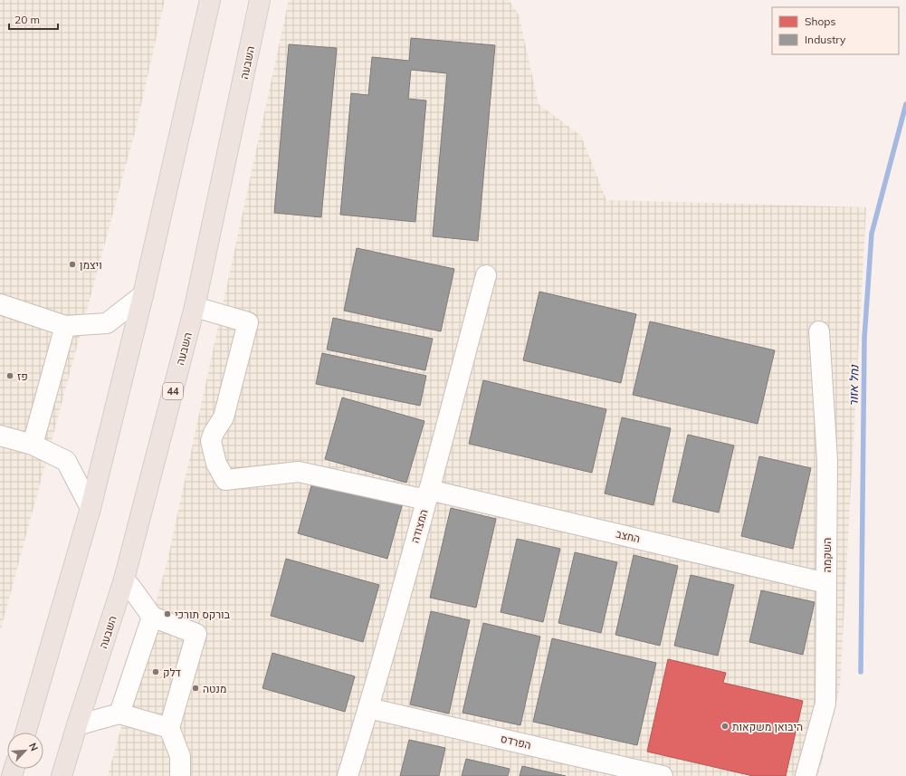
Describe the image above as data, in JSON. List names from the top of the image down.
{
  "streets": {
    "highway": ["השבעה", "44"],
    "street": [
      "המצודה",
      "החצב",
      "השקמה",
      "הפרדס"
    ]
  },
  "crossings": [
    ["השבעה", "החצב"],
    ["המצודה", "החצב"],
    ["המצודה", "הפרדס"],
    ["החצב", "השקמה"]
  ],
  "water": ["נחל אזור"],
  "places": [
    "ויצמן",
    "פז",
    "בורקס תורכי",
    "דלק",
    "מנטה",
    "היבואן משקאות"
  ],
  "legend": ["Shops", "Industry"],
  "scale_bar": "20 m",
  "north": "top right"
}
